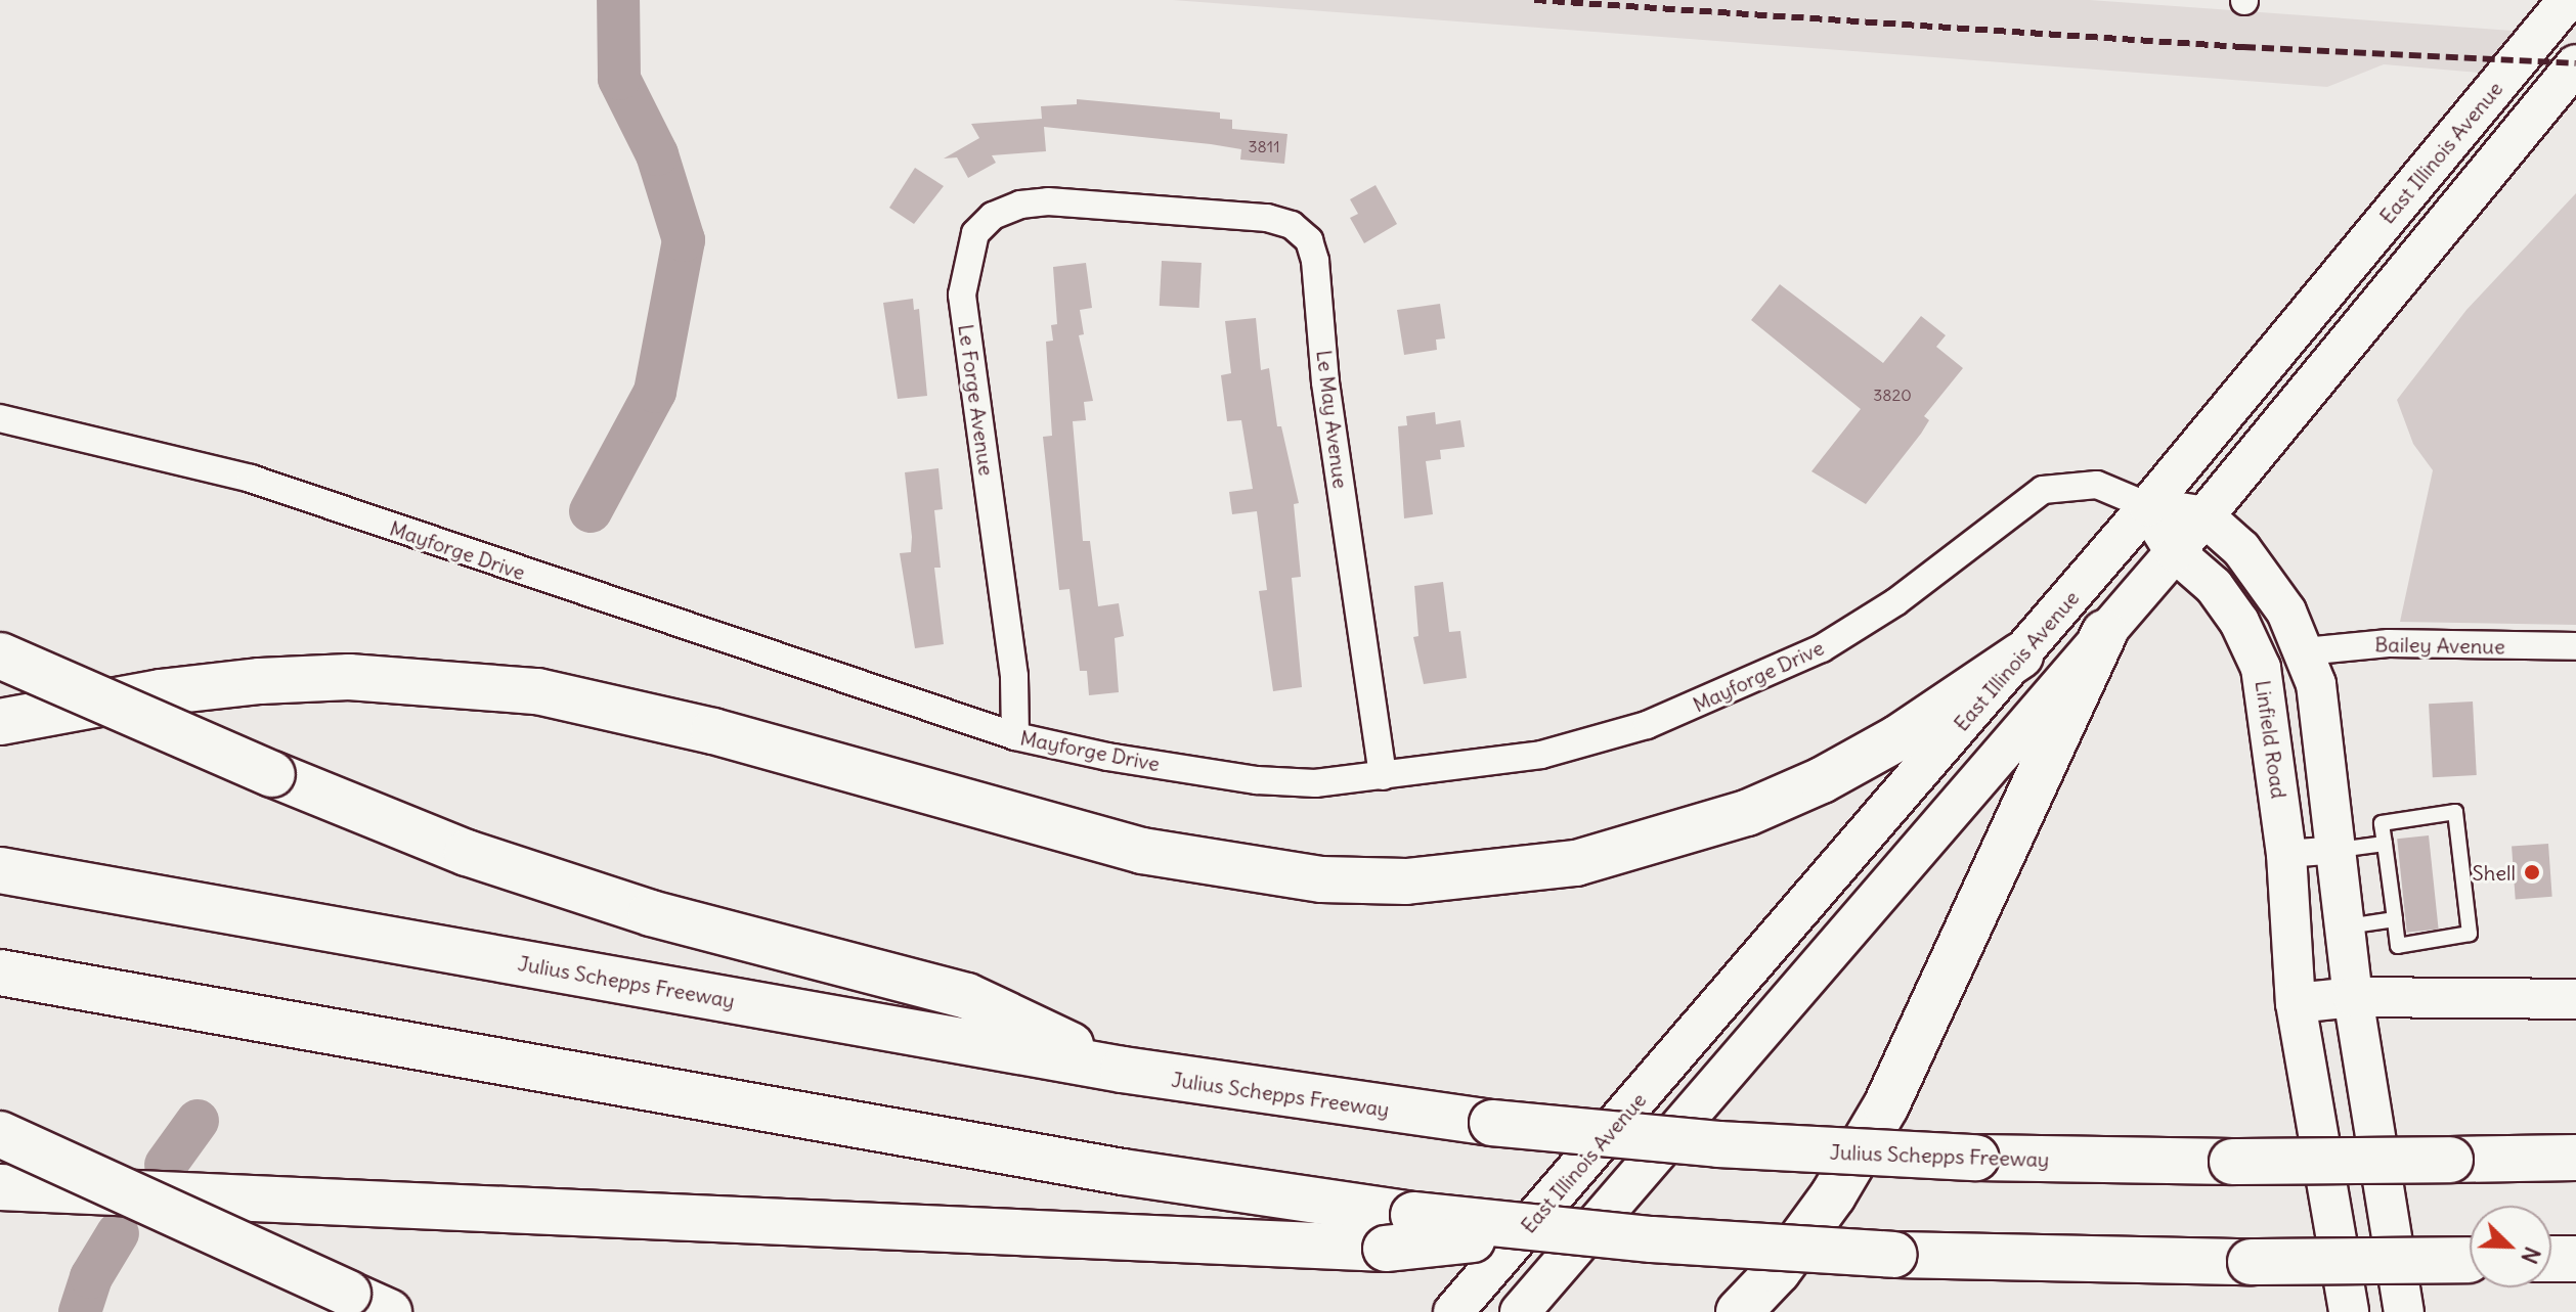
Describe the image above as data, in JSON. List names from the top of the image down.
{
  "streets": {
    "highway": ["Julius Schepps Freeway"],
    "main road": ["East Illinois Avenue", "Linfield Road"],
    "street": [
      "Le Forge Avenue",
      "Le May Avenue",
      "Mayforge Drive",
      "Bailey Avenue"
    ]
  },
  "crossings": [
    ["East Illinois Avenue", "Mayforge Drive"],
    ["East Illinois Avenue", "Linfield Road"],
    ["Le Forge Avenue", "Le May Avenue"],
    ["Le Forge Avenue", "Mayforge Drive"],
    ["Le May Avenue", "Mayforge Drive"],
    ["Mayforge Drive", "Linfield Road"]
  ],
  "places": ["Shell"],
  "house_numbers": ["3811", "3820"],
  "north": "bottom right"
}
